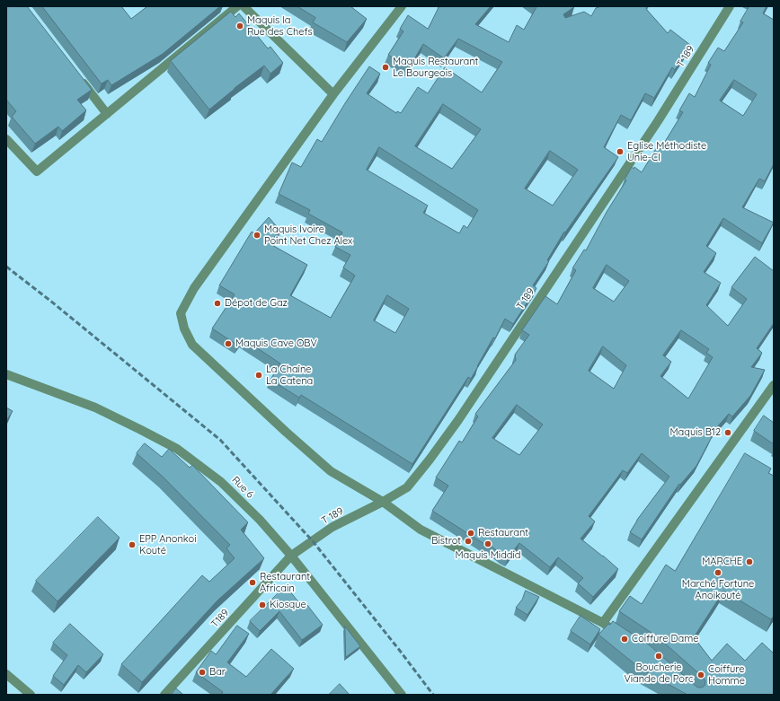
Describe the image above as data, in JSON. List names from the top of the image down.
{
  "streets": {
    "street": ["T 189", "Rue 6", "T189"]
  },
  "crossings": [
    ["T 189", "Rue 6"],
    ["T 189", "T189"],
    ["Rue 6", "T189"]
  ],
  "places": [
    "Maquis la Rue des Chefs",
    "Maquis Restaurant Le Bourgeois",
    "Eglise Méthodiste Unie-CI",
    "Maquis Ivoire Point Net Chez Alex",
    "Dépot de Gaz",
    "Maquis Cave OBV",
    "La Chaîne La Catena",
    "Maquis B12",
    "Restaurant",
    "Bistrot",
    "Maquis Middid",
    "EPP Anonkoi Kouté",
    "MARCHE",
    "Marché Fortune Anoikouté",
    "Restaurant Africain",
    "Kiosque",
    "Coiffure Dame",
    "Boucherie Viande de Porc",
    "Bar",
    "Coiffure Homme"
  ]
}
